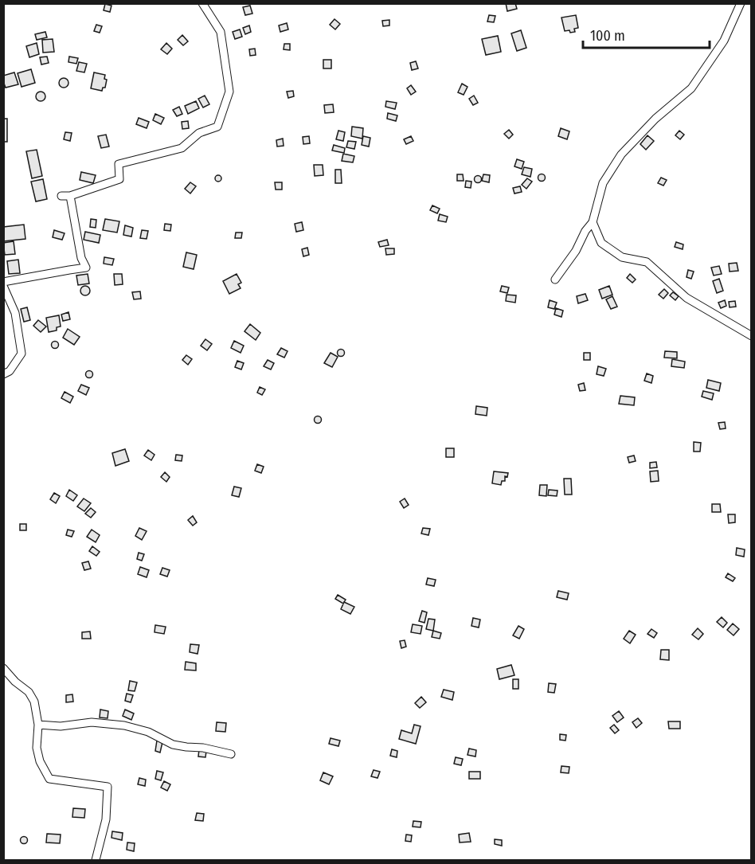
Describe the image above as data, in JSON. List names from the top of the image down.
{
  "scale_bar": "100 m"
}
